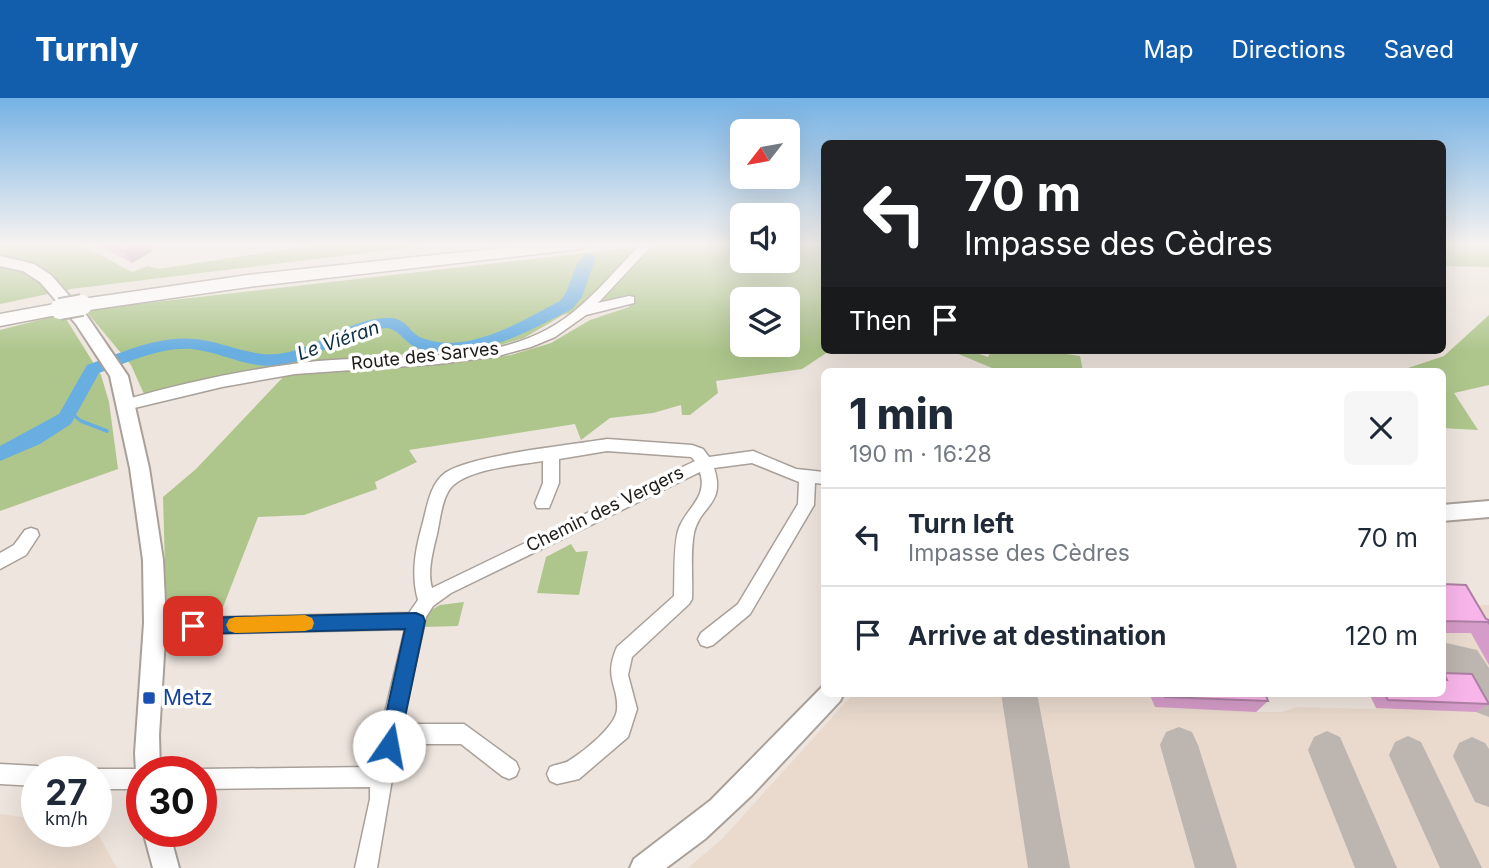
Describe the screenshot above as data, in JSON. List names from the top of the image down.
{
  "streets": {
    "street": ["Route des Sarves", "Chemin des Vergers"]
  },
  "water": ["Le Viéran"],
  "places": {
    "transit": ["Metz"]
  },
  "north": "bottom left",
  "page": {
    "header": "Turnly",
    "nav": ["Map", "Directions", "Saved"],
    "turn": ["70 m", "Impasse des Cèdres"],
    "then": "Then",
    "heading": ["1 min", "190 m · 16:28"],
    "list": [
      {
        "name": "Turn left",
        "note": "Impasse des Cèdres",
        "value": "70 m"
      },
      {
        "name": "Arrive at destination",
        "value": "120 m"
      }
    ],
    "speed": "27 km/h",
    "limit": "30"
  }
}
